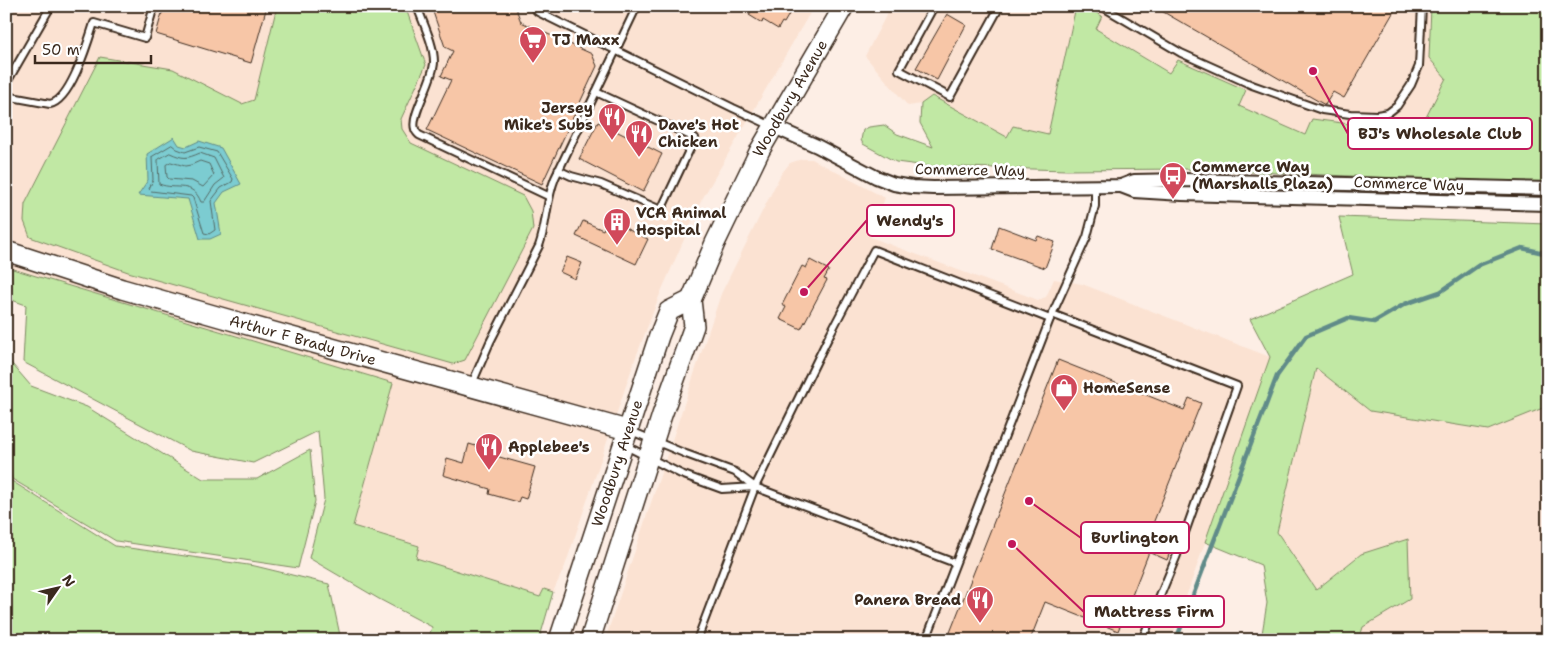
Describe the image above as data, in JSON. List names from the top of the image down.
{
  "streets": {
    "main road": ["Woodbury Avenue", "Arthur F Brady Drive"],
    "street": ["Commerce Way"]
  },
  "crossings": [
    ["Woodbury Avenue", "Commerce Way"],
    ["Woodbury Avenue", "Arthur F Brady Drive"]
  ],
  "places": {
    "supermarket": ["TJ Maxx"],
    "other": [
      "BJ's Wholesale Club",
      "Wendy's",
      "Burlington",
      "Mattress Firm"
    ],
    "restaurant": [
      "Jersey Mike's Subs",
      "Dave's Hot Chicken",
      "Applebee's",
      "Panera Bread"
    ],
    "bus stop": ["Commerce Way (Marshalls Plaza)"],
    "building": ["VCA Animal Hospital"],
    "shop": ["HomeSense"]
  },
  "scale_bar": "50 m",
  "north": "top right"
}
